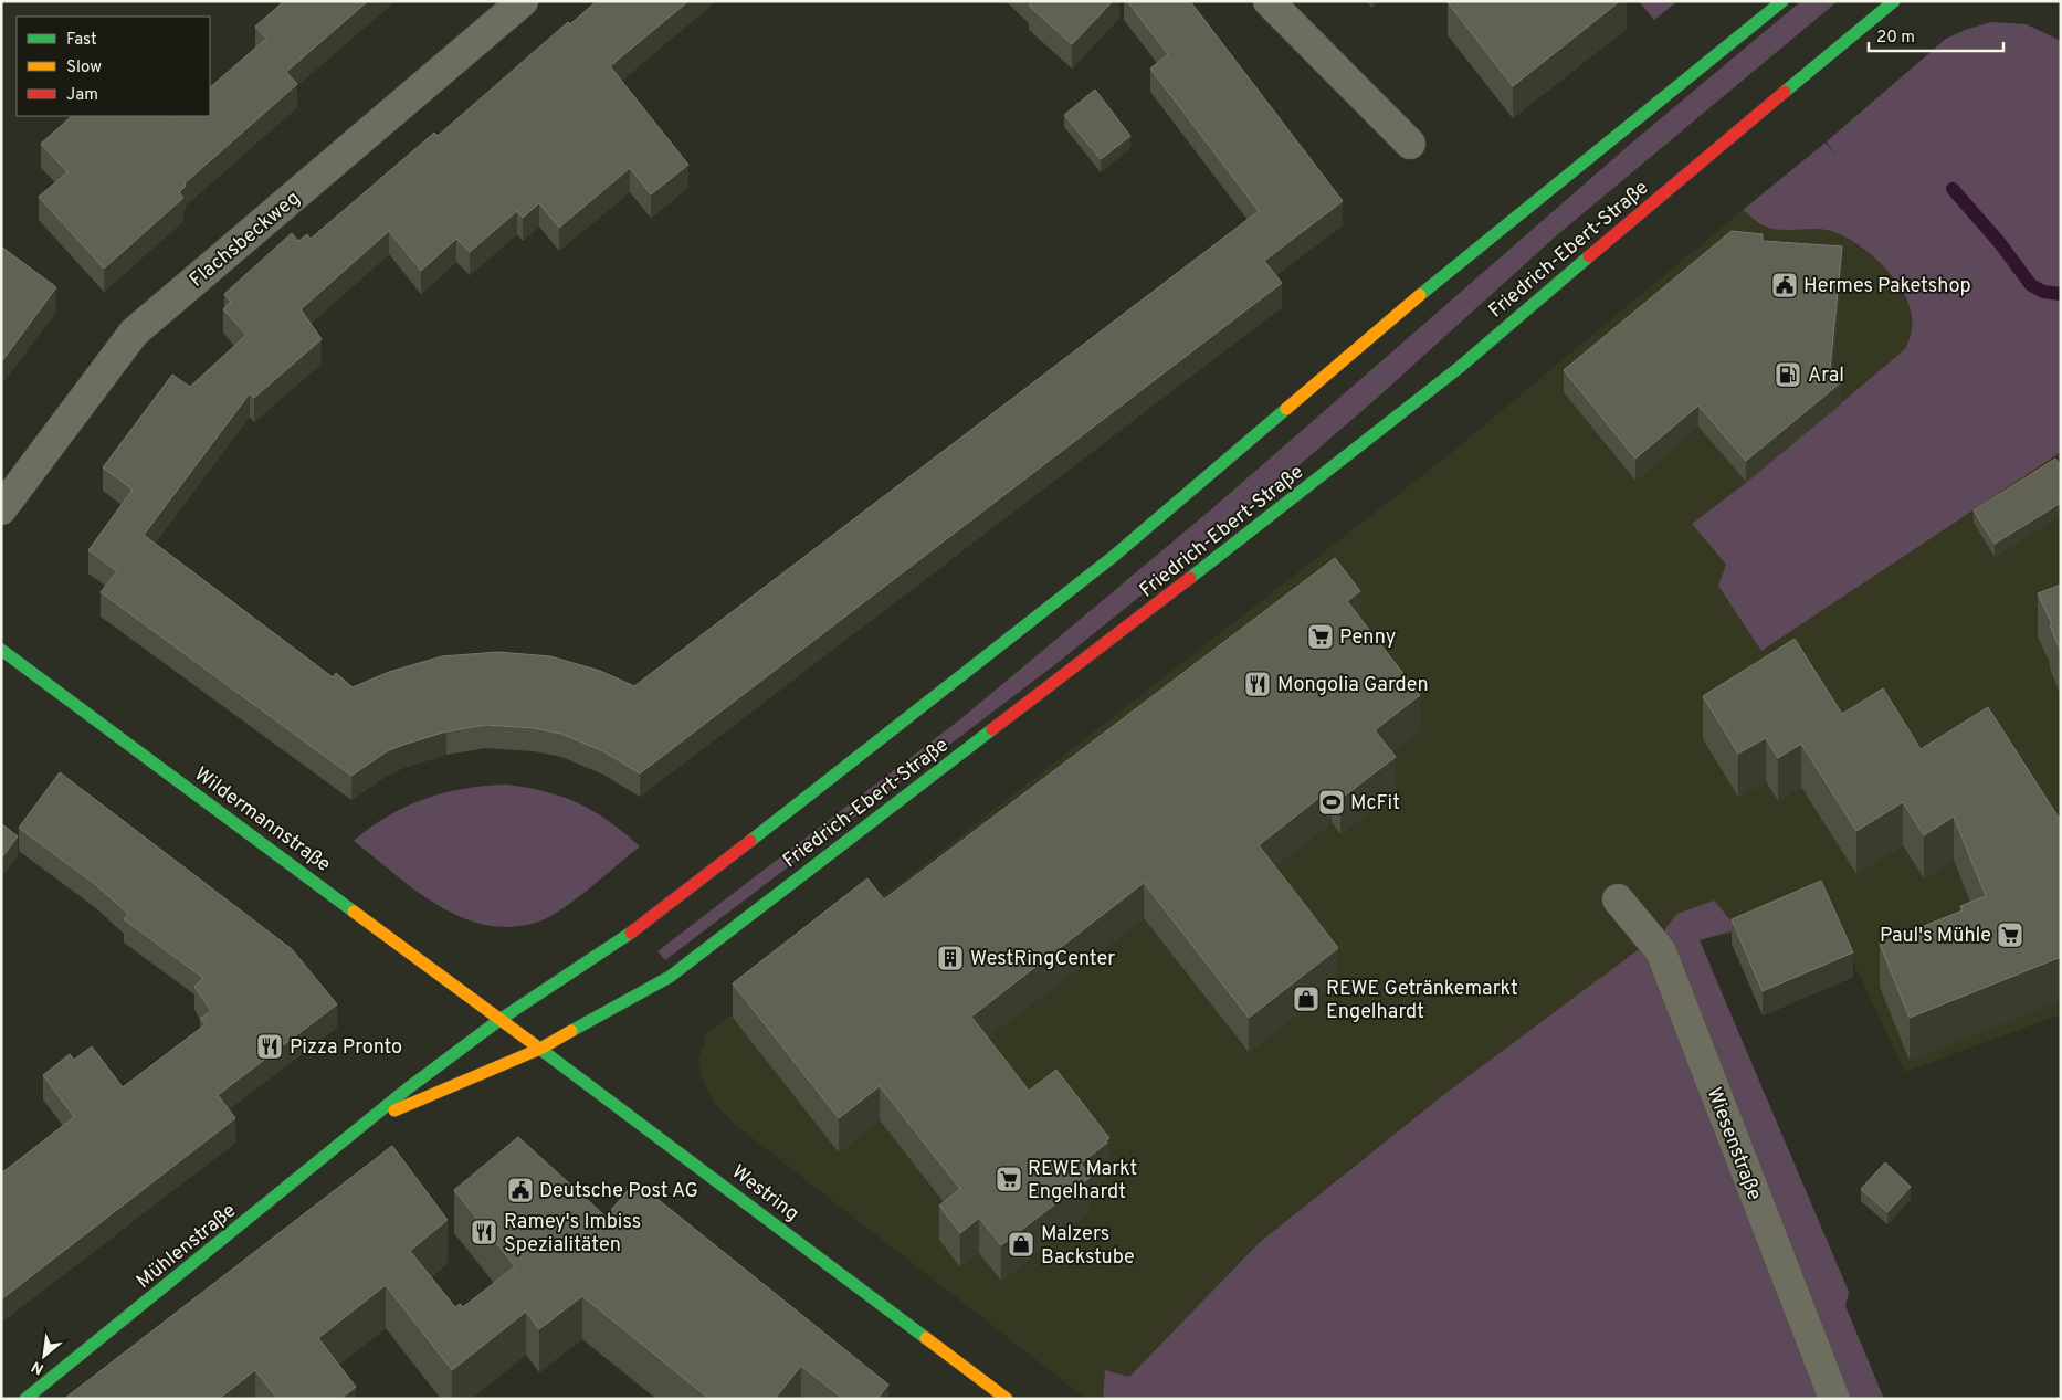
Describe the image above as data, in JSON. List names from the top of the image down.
{
  "streets": {
    "main road": [
      "Friedrich-Ebert-Straße",
      "Wildermannstraße",
      "Westring",
      "Mühlenstraße"
    ],
    "street": ["Flachsbeckweg", "Wiesenstraße"]
  },
  "crossings": [
    ["Friedrich-Ebert-Straße", "Wildermannstraße"],
    ["Friedrich-Ebert-Straße", "Westring"],
    ["Friedrich-Ebert-Straße", "Mühlenstraße"],
    ["Wildermannstraße", "Westring"],
    ["Wildermannstraße", "Mühlenstraße"],
    ["Westring", "Mühlenstraße"]
  ],
  "places": {
    "public building": ["Hermes Paketshop", "Deutsche Post AG"],
    "fuel station": ["Aral"],
    "supermarket": ["Penny", "Paul's Mühle", "REWE Markt Engelhardt"],
    "restaurant": ["Mongolia Garden", "Pizza Pronto", "Ramey's Imbiss Spezialitäten"],
    "sports": ["McFit"],
    "building": ["WestRingCenter"],
    "shop": ["REWE Getränkemarkt Engelhardt", "Malzers Backstube"]
  },
  "legend": ["Fast", "Slow", "Jam"],
  "scale_bar": "20 m",
  "north": "bottom left"
}
